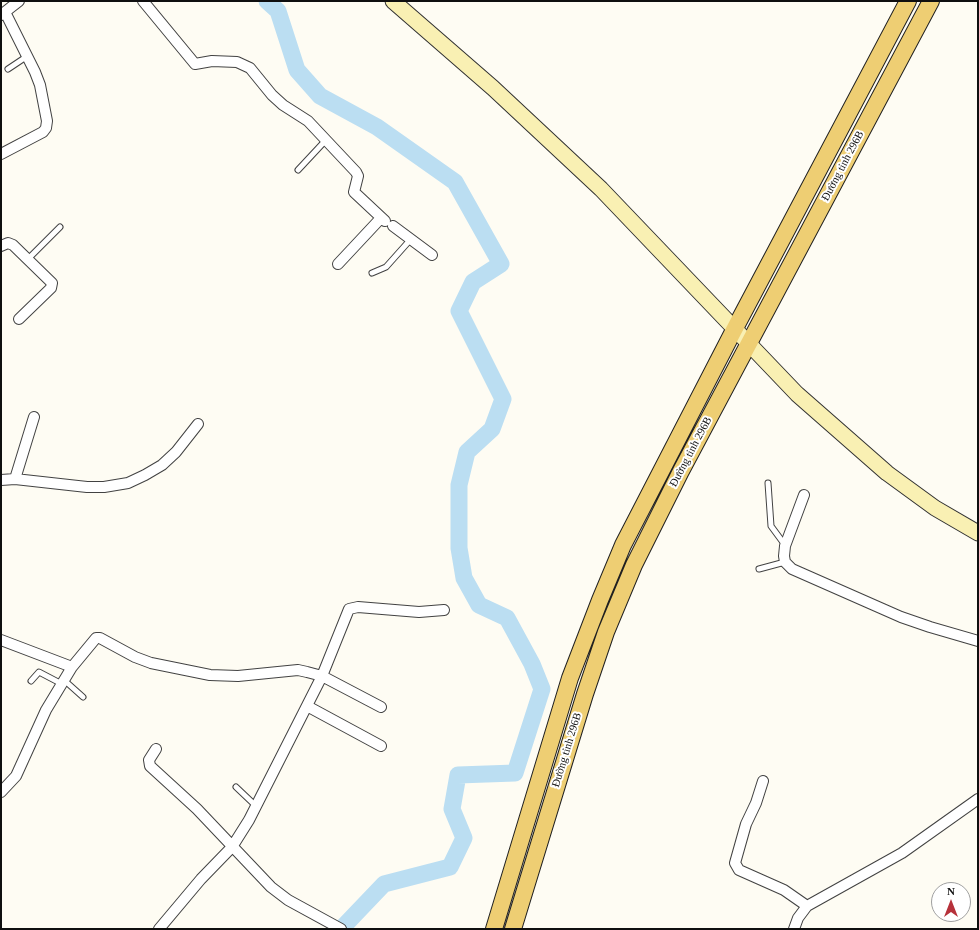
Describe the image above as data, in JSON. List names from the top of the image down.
{
  "streets": {
    "main road": ["Đường tỉnh 296B"]
  },
  "north": "top"
}
